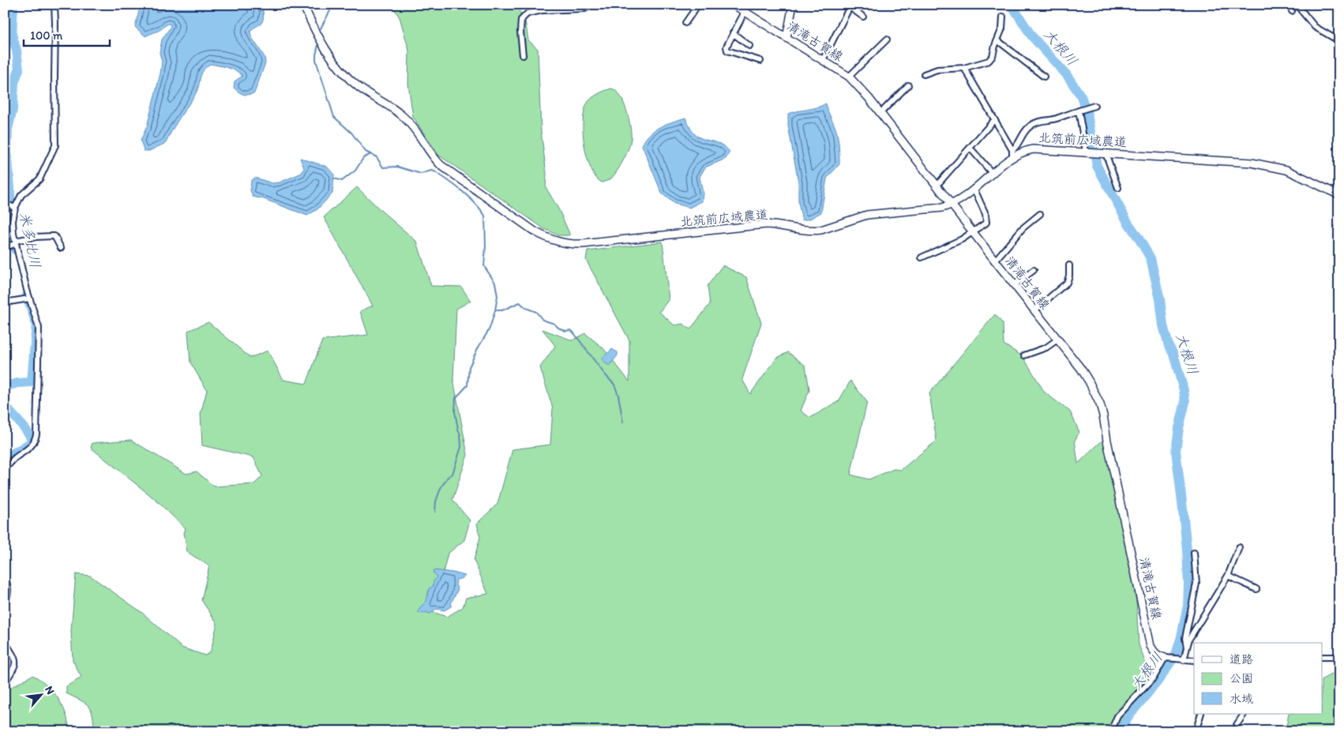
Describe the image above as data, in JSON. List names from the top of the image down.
{
  "streets": {
    "street": ["清滝古賀線", "北筑前広域農道"]
  },
  "crossings": [
    ["清滝古賀線", "北筑前広域農道"]
  ],
  "water": ["大根川", "米多比川"],
  "legend": ["道路", "公園", "水域"],
  "scale_bar": "100 m",
  "north": "top right"
}
